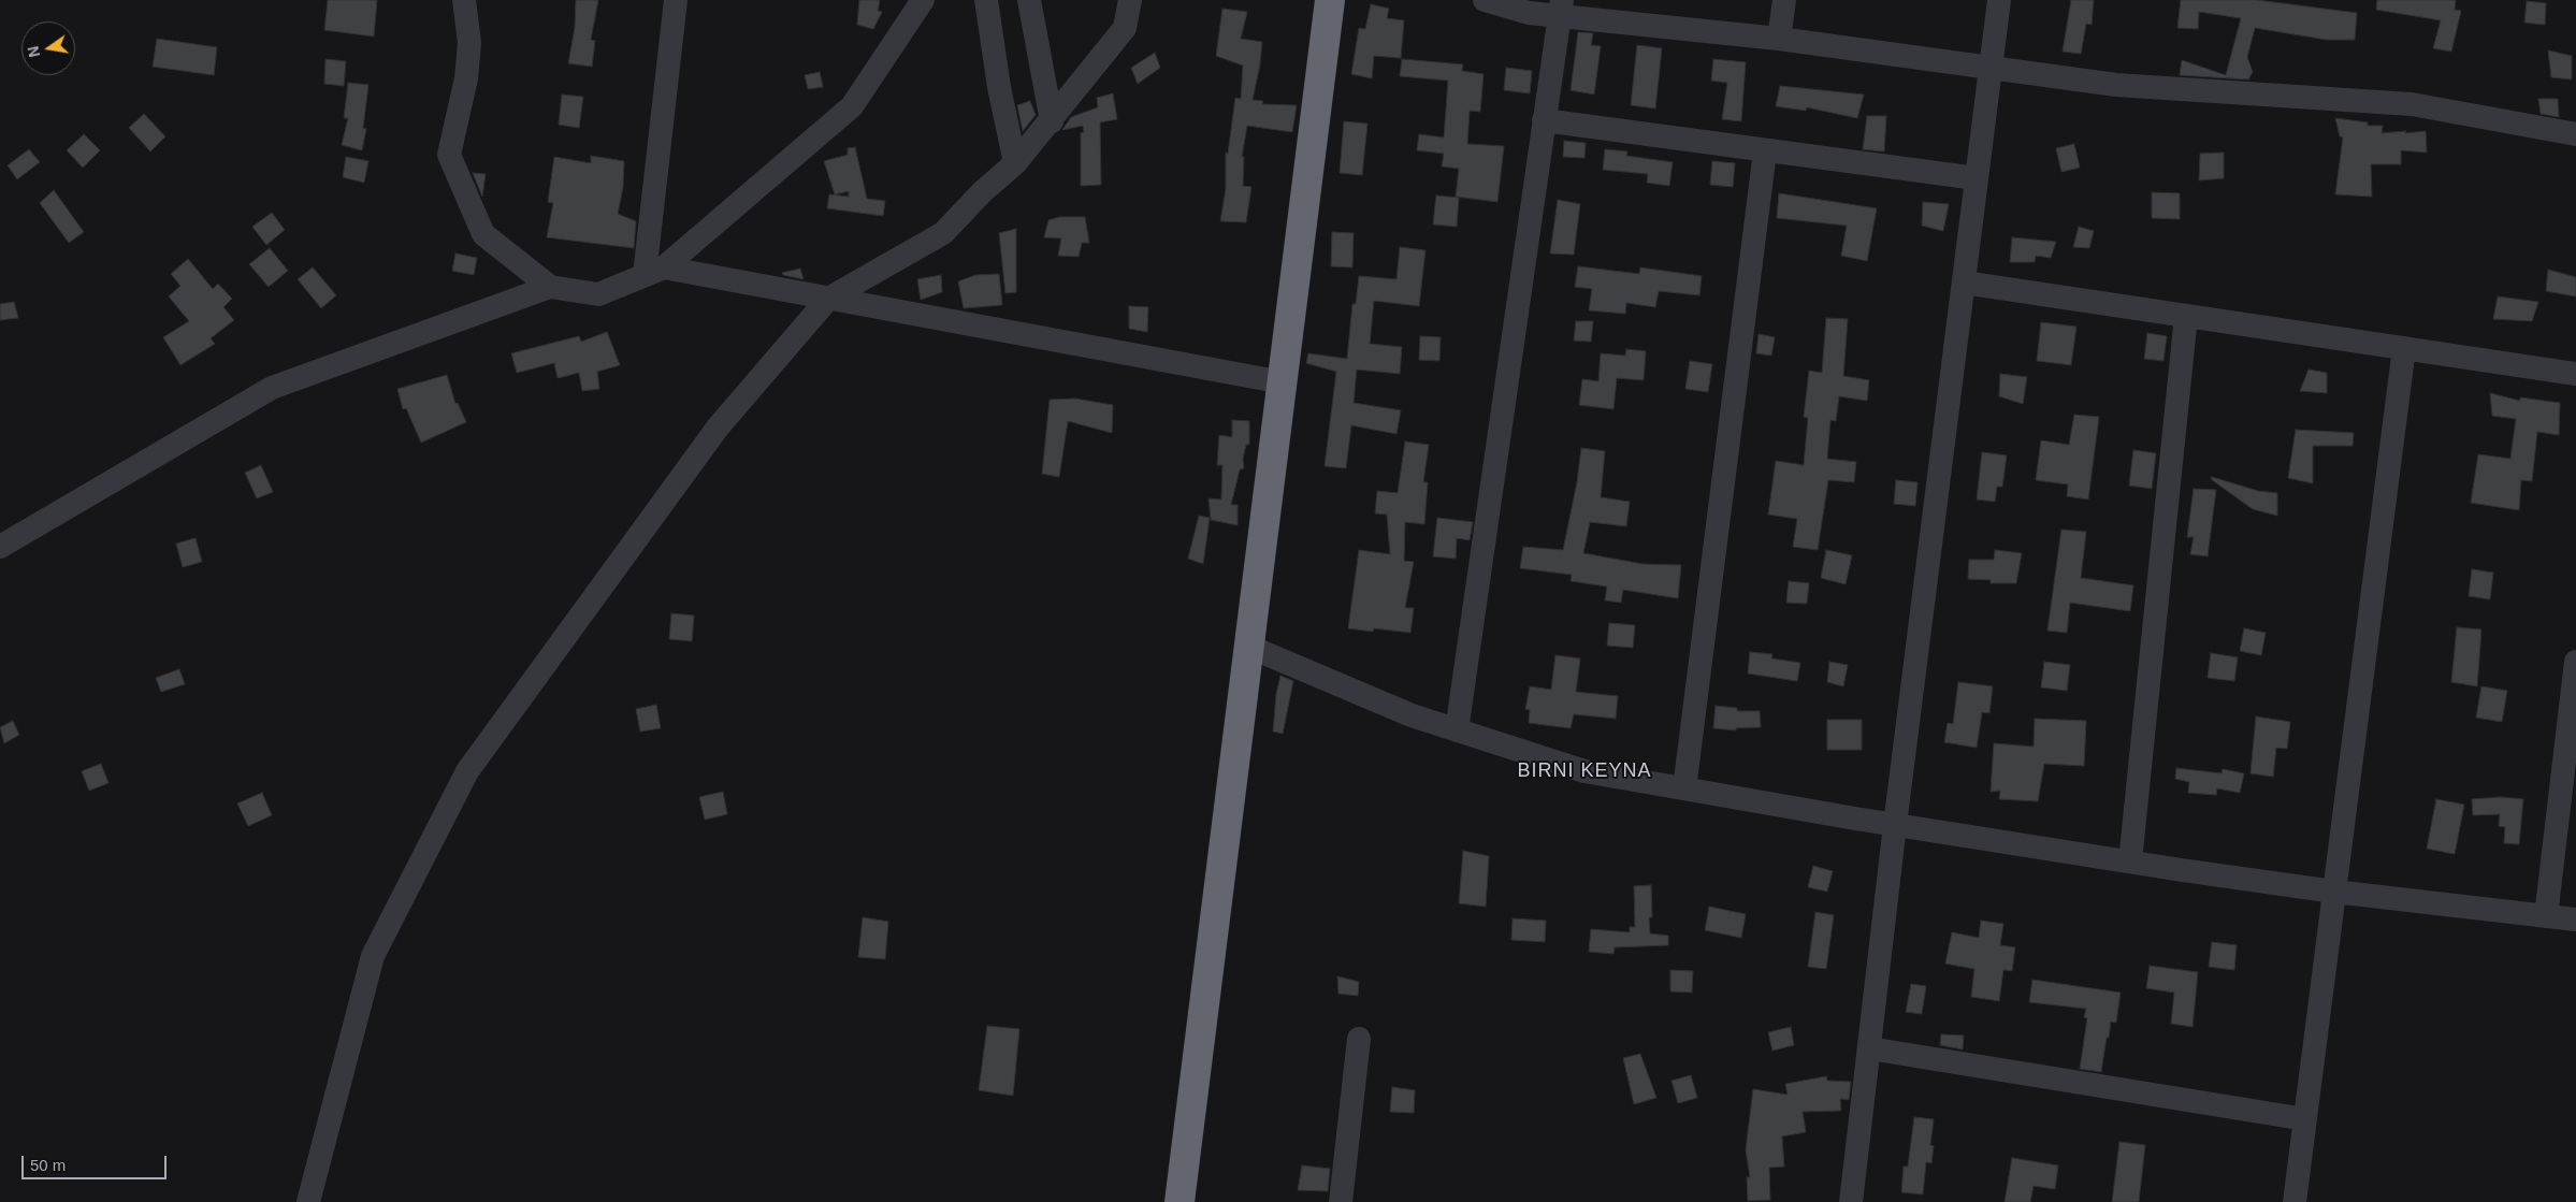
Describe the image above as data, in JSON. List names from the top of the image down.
{
  "districts": ["BIRNI KEYNA"],
  "scale_bar": "50 m",
  "north": "left"
}
